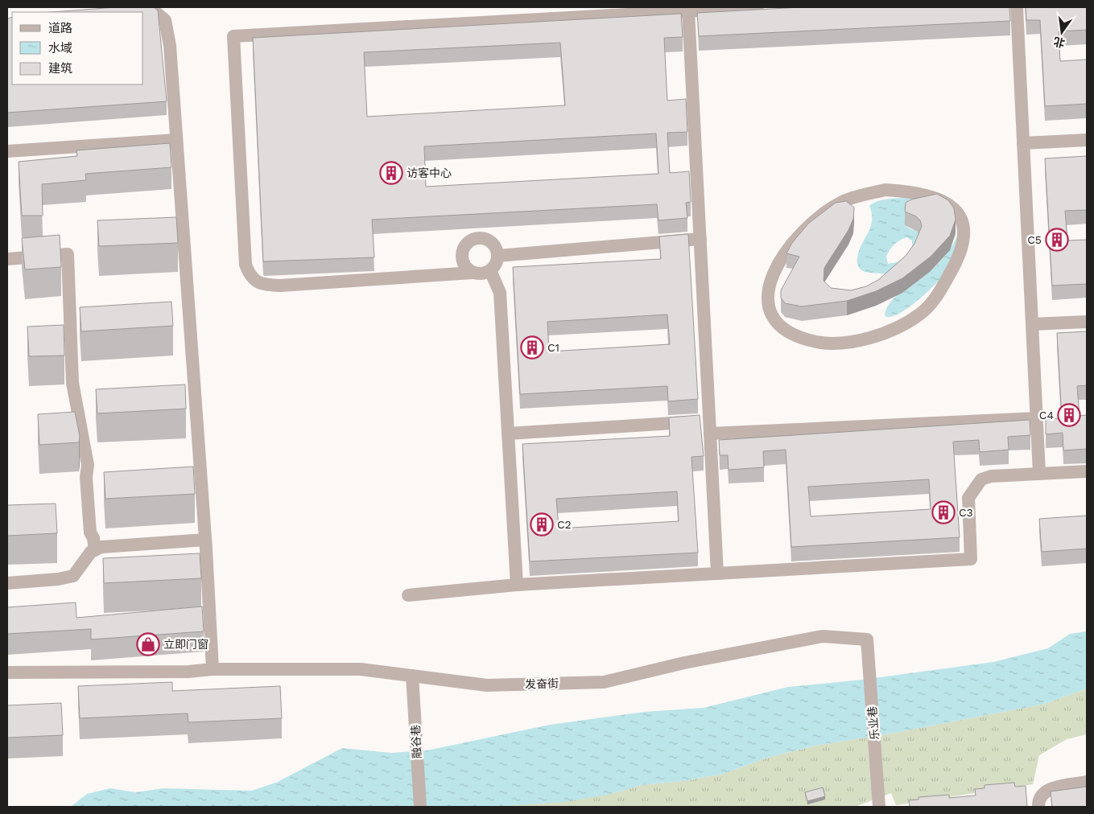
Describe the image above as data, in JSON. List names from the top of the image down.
{
  "streets": {
    "street": ["发奋街", "乐业巷", "融谷巷"]
  },
  "crossings": [
    ["发奋街", "乐业巷"],
    ["发奋街", "融谷巷"]
  ],
  "places": {
    "building": [
      "访客中心",
      "C5",
      "C1",
      "C4",
      "C3",
      "C2"
    ],
    "shop": ["立即门窗"]
  },
  "legend": ["道路", "水域", "建筑"],
  "north": "bottom"
}
